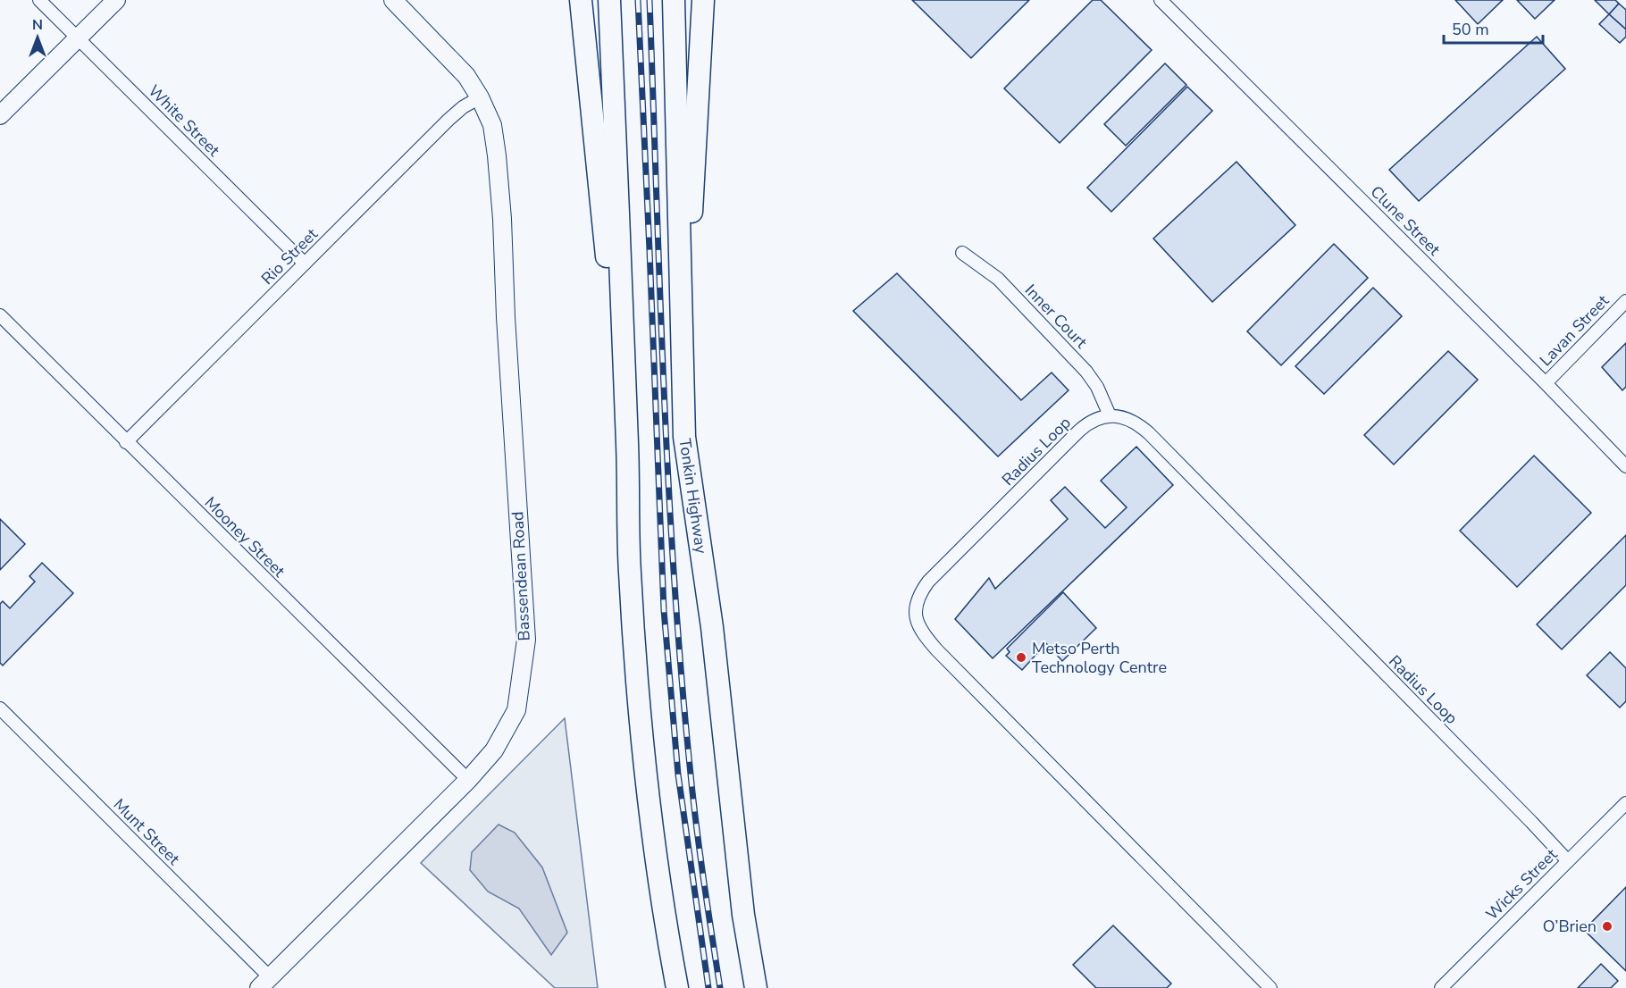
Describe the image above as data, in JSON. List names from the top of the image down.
{
  "streets": {
    "highway": ["Tonkin Highway"],
    "street": [
      "White Street",
      "Clune Street",
      "Rio Street",
      "Inner Court",
      "Lavan Street",
      "Radius Loop",
      "Mooney Street",
      "Bassendean Road",
      "Munt Street",
      "Wicks Street"
    ]
  },
  "crossings": [
    ["White Street", "Rio Street"],
    ["Clune Street", "Lavan Street"],
    ["Rio Street", "Mooney Street"],
    ["Rio Street", "Bassendean Road"],
    ["Inner Court", "Radius Loop"],
    ["Radius Loop", "Wicks Street"],
    ["Mooney Street", "Bassendean Road"],
    ["Bassendean Road", "Munt Street"]
  ],
  "places": ["Metso Perth Technology Centre", "O’Brien"],
  "scale_bar": "50 m",
  "north": "top"
}
